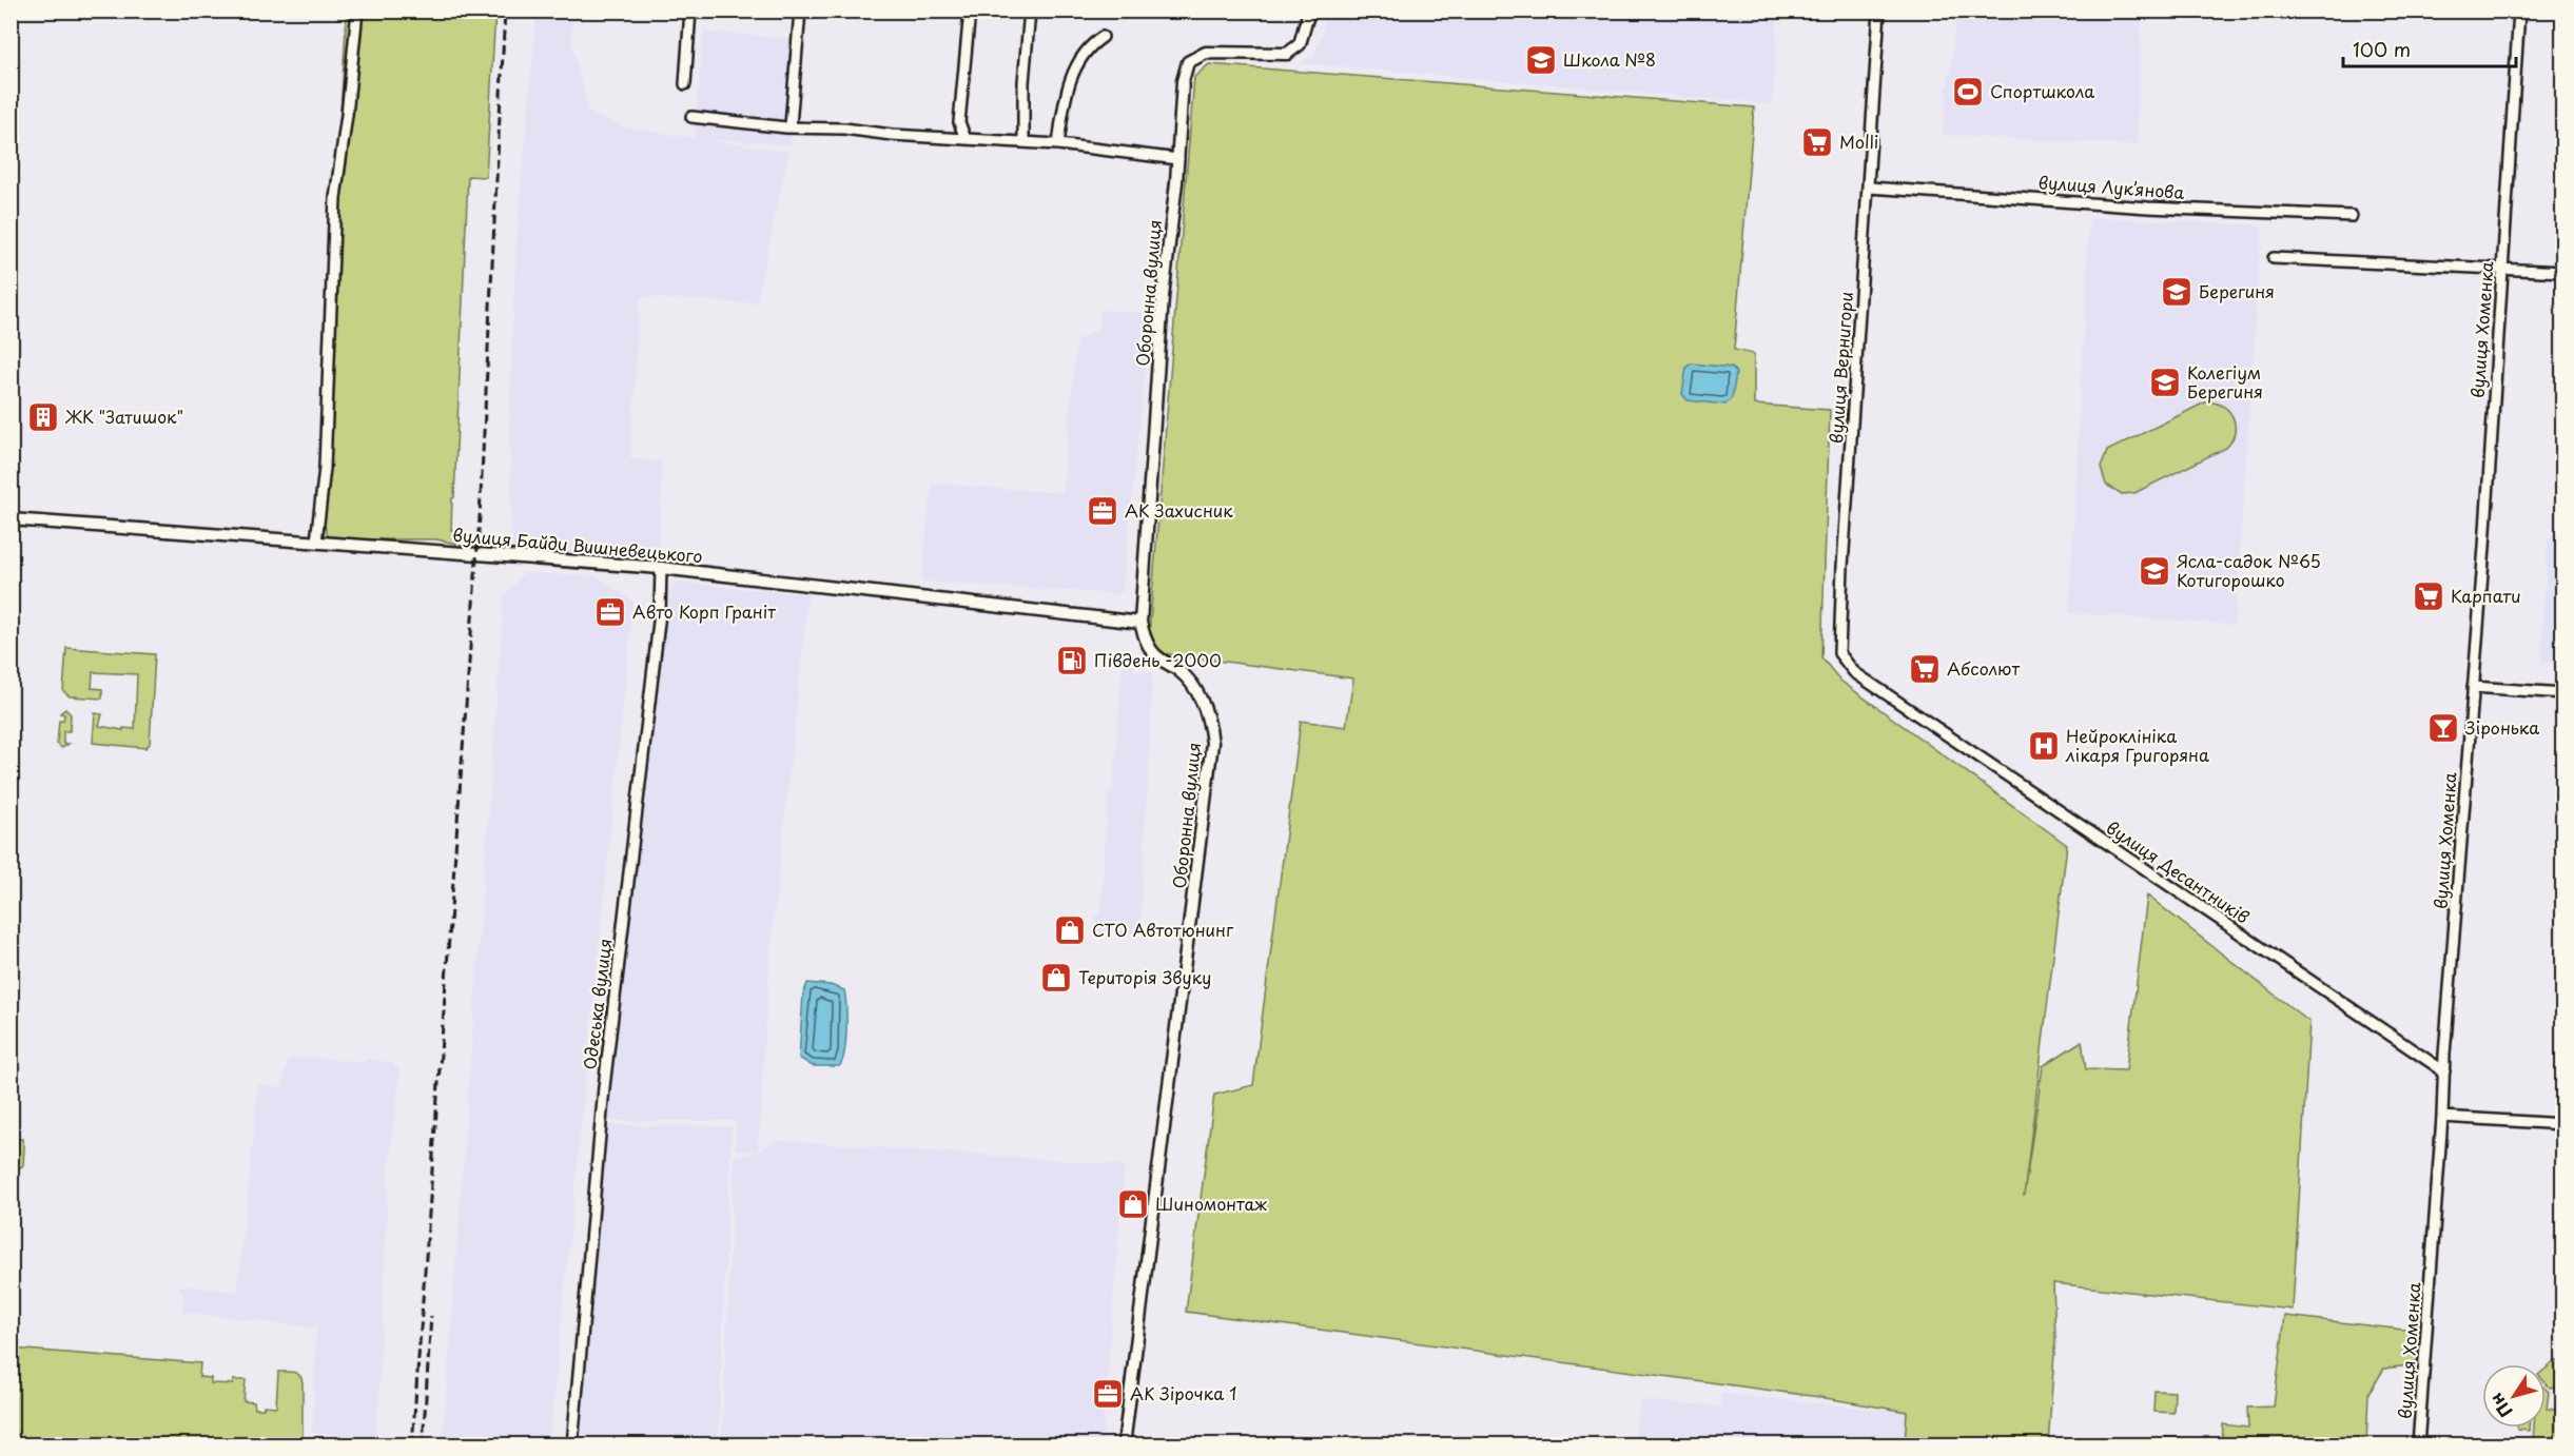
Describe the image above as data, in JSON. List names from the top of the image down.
{
  "streets": {
    "street": [
      "вулиця Лукʼянова",
      "Оборонна вулиця",
      "вулиця Хоменка",
      "вулиця Вернигори",
      "вулиця Байди Вишневецького",
      "вулиця Десантників",
      "Одеська вулиця"
    ]
  },
  "crossings": [
    ["вулиця Лукʼянова", "вулиця Вернигори"],
    ["Оборонна вулиця", "вулиця Байди Вишневецького"],
    ["вулиця Хоменка", "вулиця Десантників"],
    ["вулиця Вернигори", "вулиця Десантників"],
    ["вулиця Байди Вишневецького", "Одеська вулиця"]
  ],
  "places": {
    "school or university": [
      "Школа №8",
      "Берегиня",
      "Колегіум Берегиня",
      "Ясла-садок №65 Котигорошко"
    ],
    "sports": ["Спортшкола"],
    "supermarket": ["Molli", "Карпати", "Абсолют"],
    "building": ["ЖК \"Затишок\""],
    "office": ["АК Захисник", "Авто Корп Граніт", "АК Зірочка 1"],
    "fuel station": ["Південь -2000"],
    "bar": ["Зіронька"],
    "hospital": ["Нейроклініка лікаря Григоряна"],
    "shop": ["СТО Автотюнинг", "Територія Звуку", "Шиномонтаж"]
  },
  "scale_bar": "100 m",
  "north": "bottom left"
}
